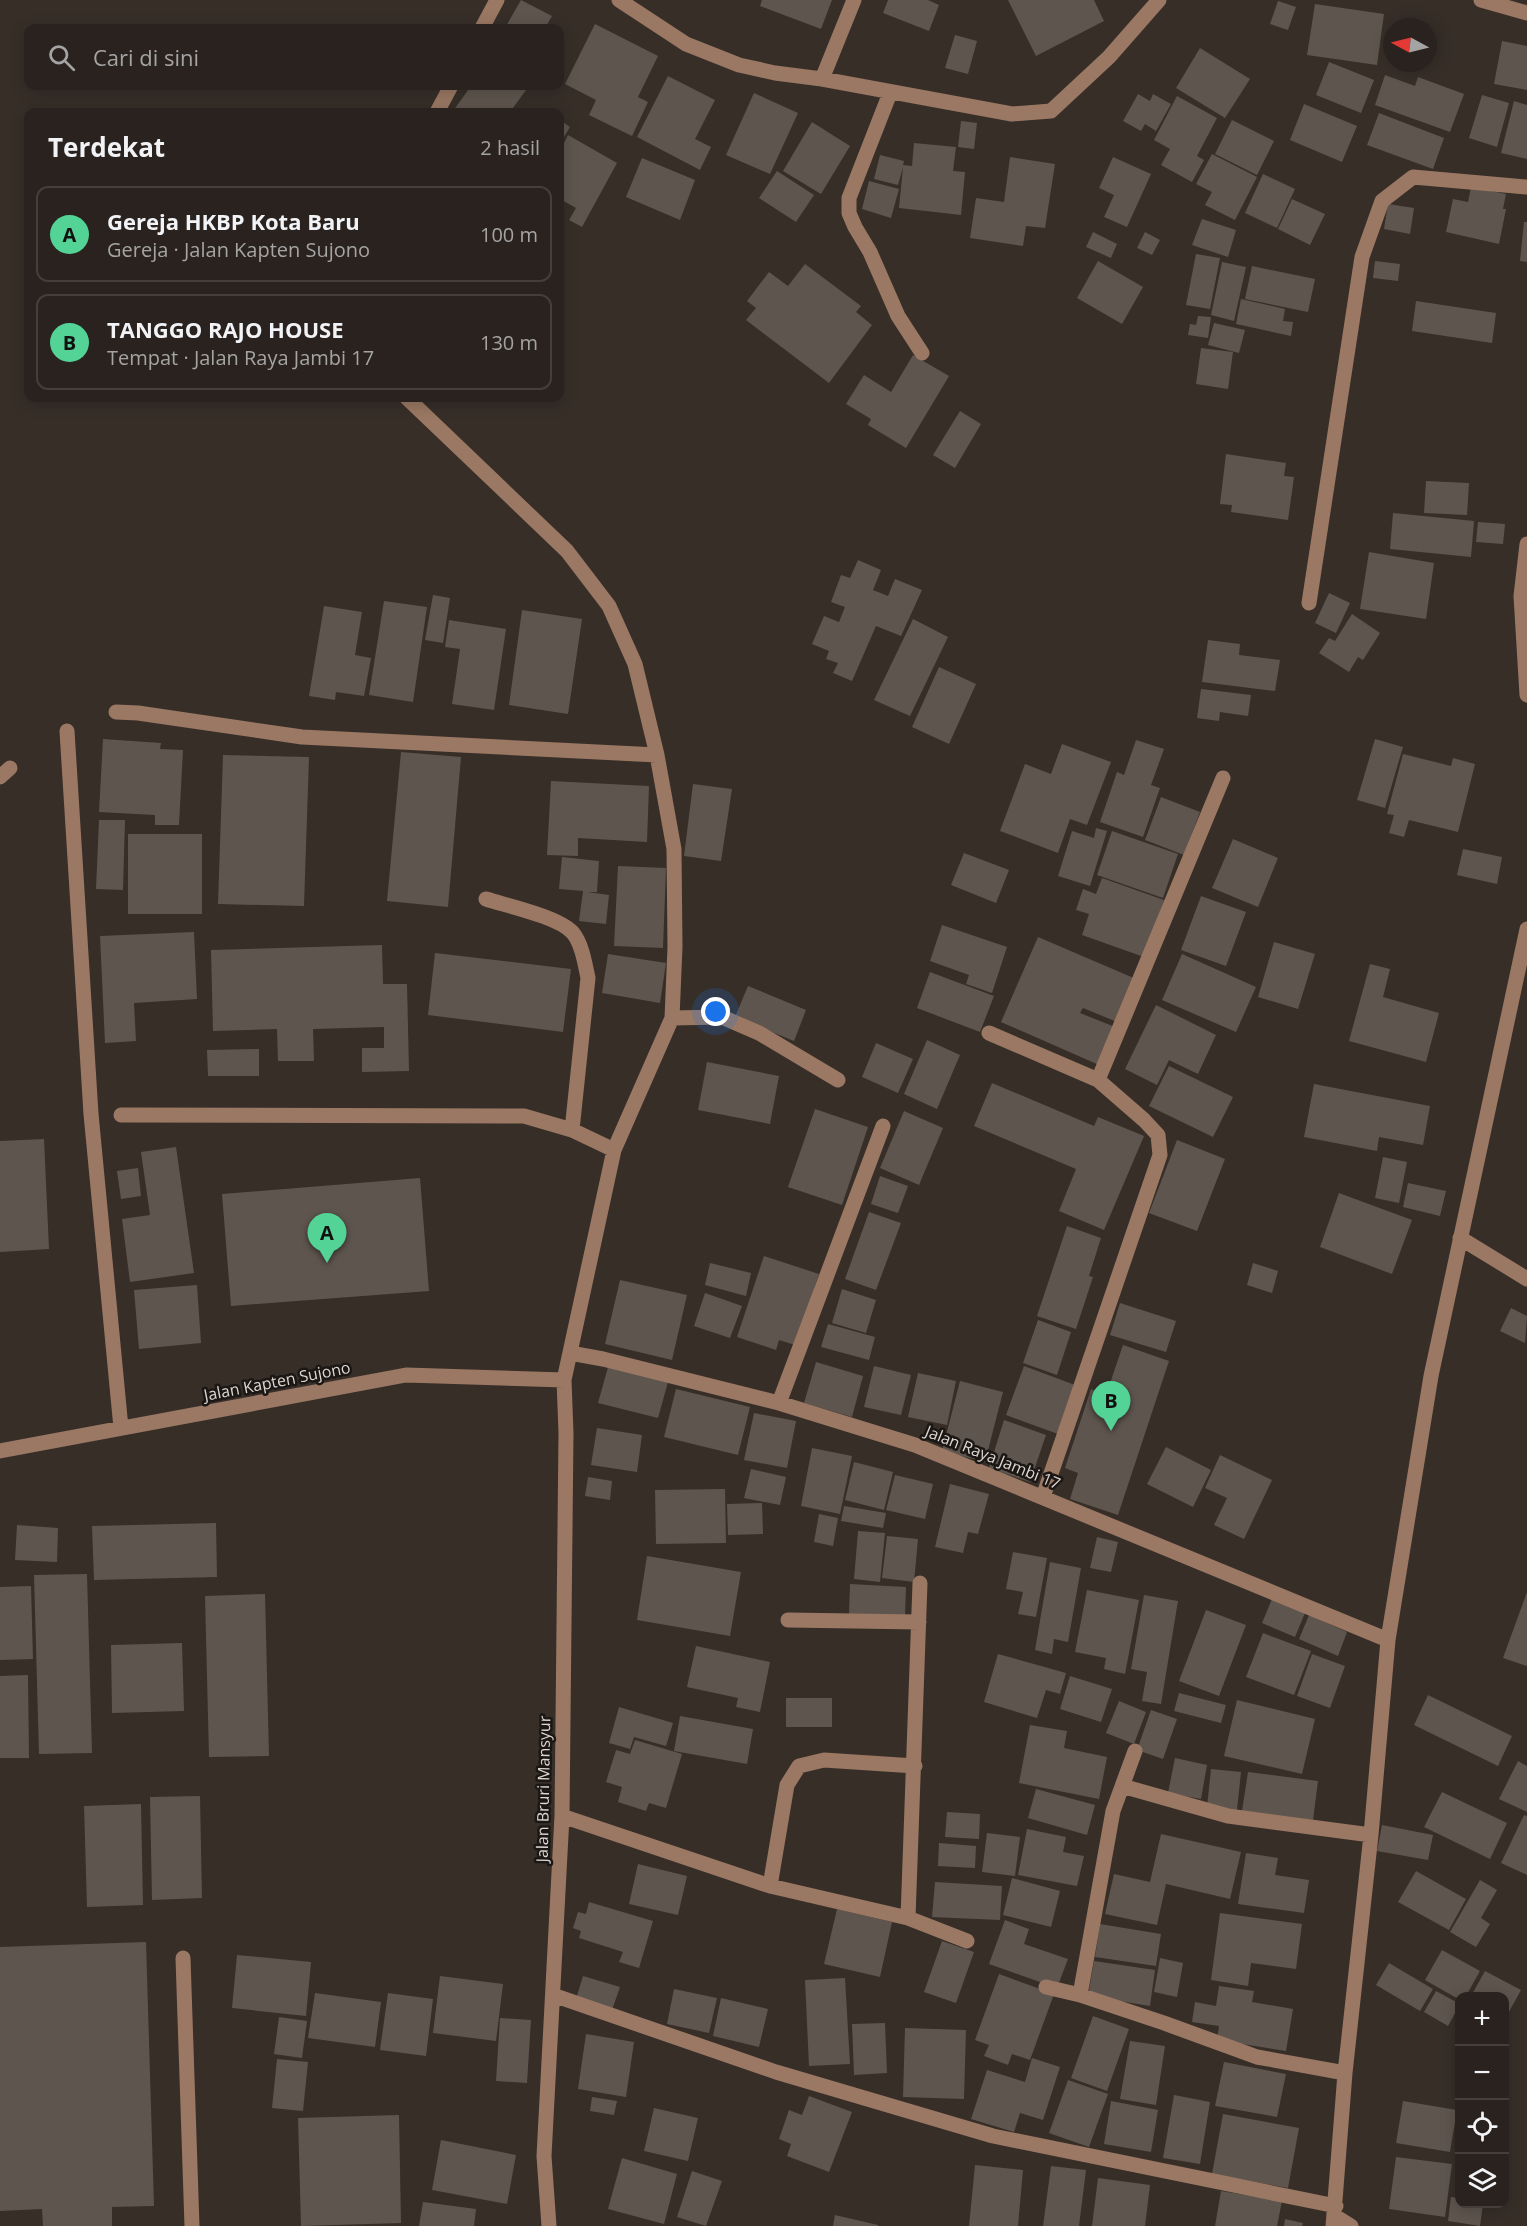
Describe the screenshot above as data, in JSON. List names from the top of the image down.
{
  "streets": {
    "street": ["Jalan Kapten Sujono", "Jalan Raya Jambi 17", "Jalan Bruri Mansyur"]
  },
  "crossings": [
    ["Jalan Kapten Sujono", "Jalan Bruri Mansyur"],
    ["Jalan Raya Jambi 17", "Jalan Bruri Mansyur"]
  ],
  "north": "left",
  "page": {
    "search": "Cari di sini",
    "heading": ["Terdekat", "2 hasil"],
    "list": [
      {
        "mark": "A",
        "name": "Gereja HKBP Kota Baru",
        "note": "Gereja · Jalan Kapten Sujono",
        "value": "100 m"
      },
      {
        "mark": "B",
        "name": "TANGGO RAJO HOUSE",
        "note": "Tempat · Jalan Raya Jambi 17",
        "value": "130 m"
      }
    ],
    "pins": ["A", "B"],
    "map_buttons": ["+", "−"]
  }
}
